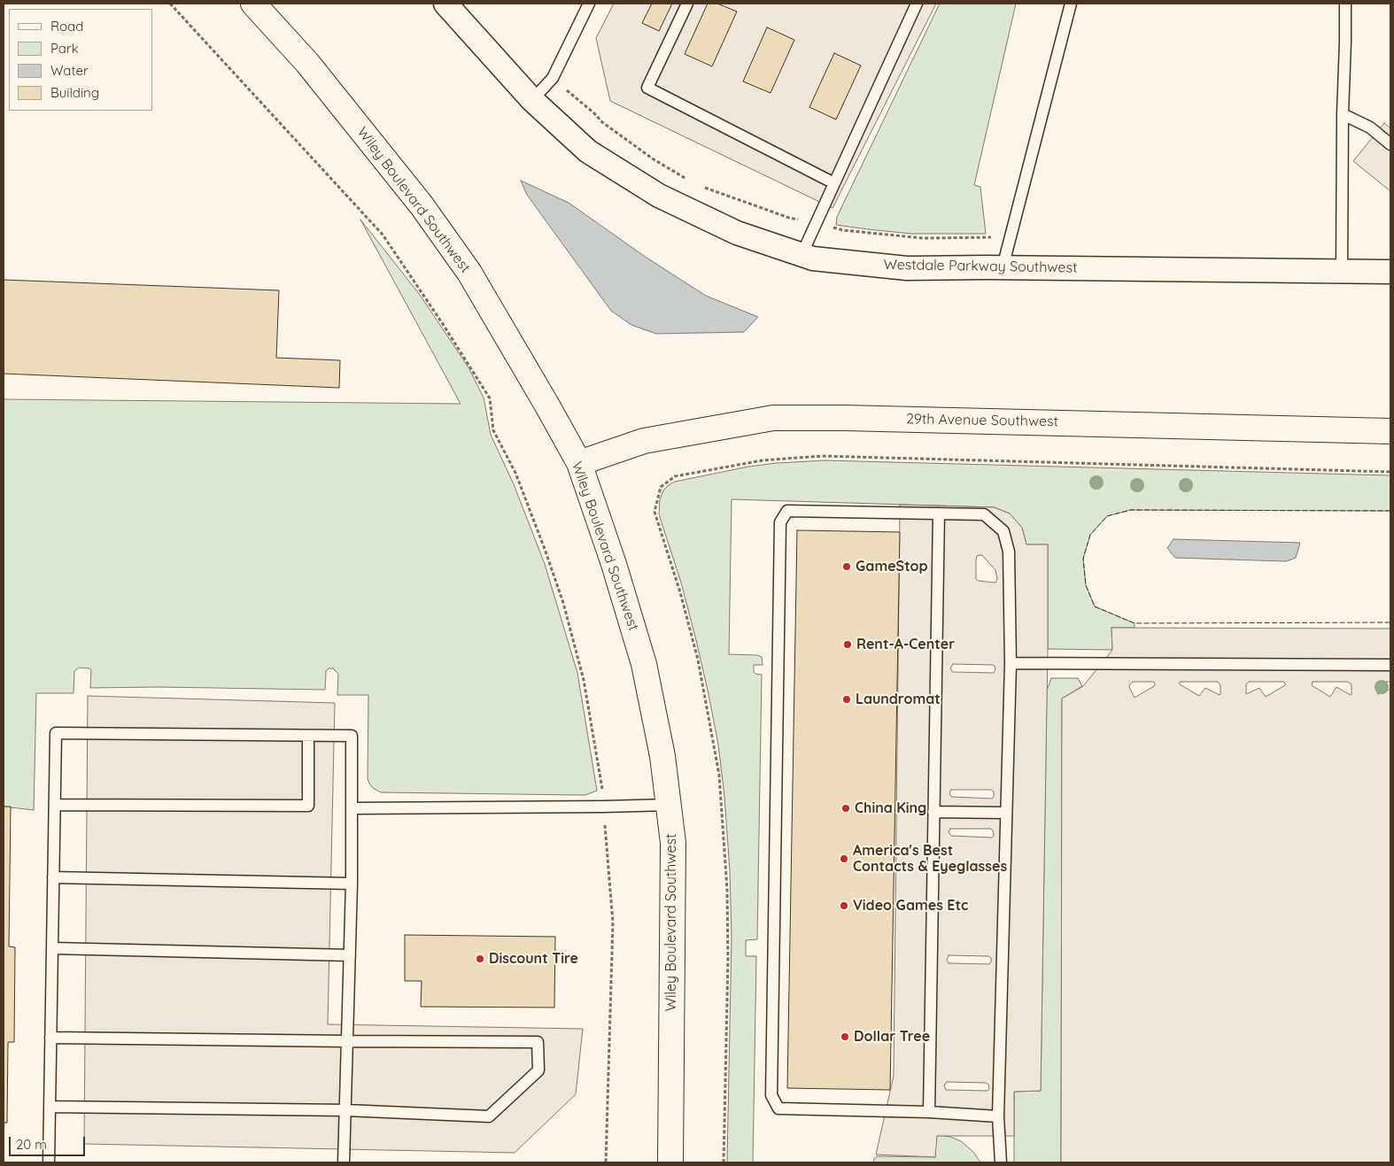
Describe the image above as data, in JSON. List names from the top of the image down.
{
  "streets": {
    "street": ["Wiley Boulevard Southwest", "Westdale Parkway Southwest", "29th Avenue Southwest"]
  },
  "crossings": [
    ["Wiley Boulevard Southwest", "29th Avenue Southwest"]
  ],
  "places": [
    "GameStop",
    "Rent-A-Center",
    "Laundromat",
    "China King",
    "America's Best Contacts & Eyeglasses",
    "Video Games Etc",
    "Discount Tire",
    "Dollar Tree"
  ],
  "legend": [
    "Road",
    "Park",
    "Water",
    "Building"
  ],
  "scale_bar": "20 m"
}
